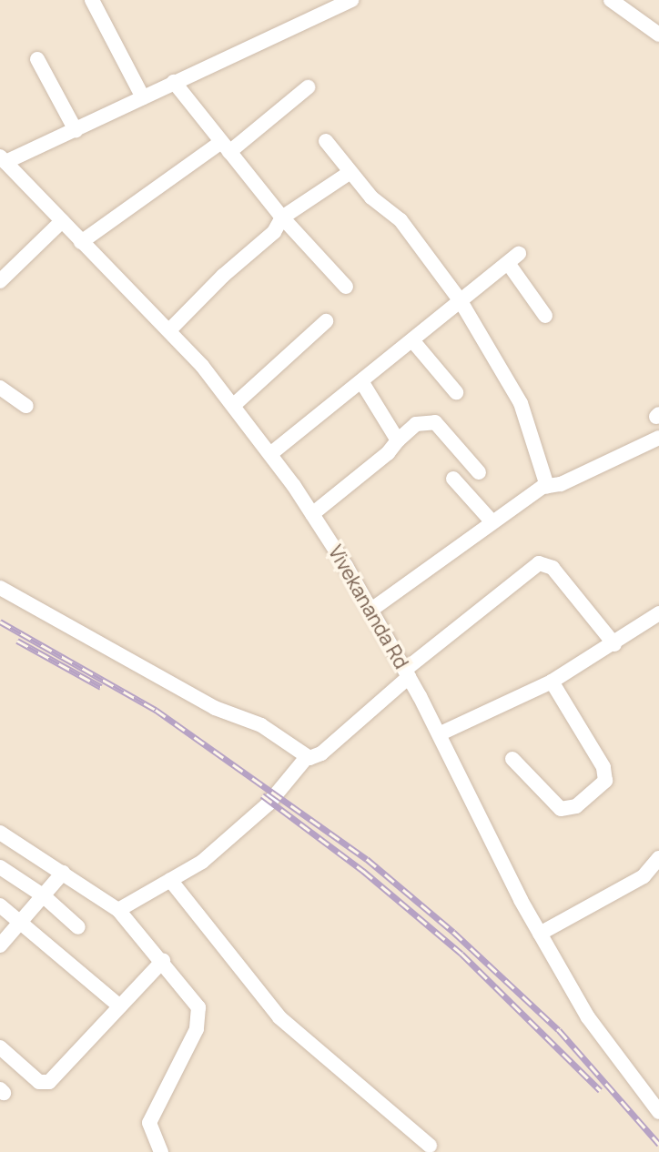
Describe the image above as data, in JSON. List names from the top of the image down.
{
  "streets": {
    "street": ["Vivekananda Rd"]
  }
}
